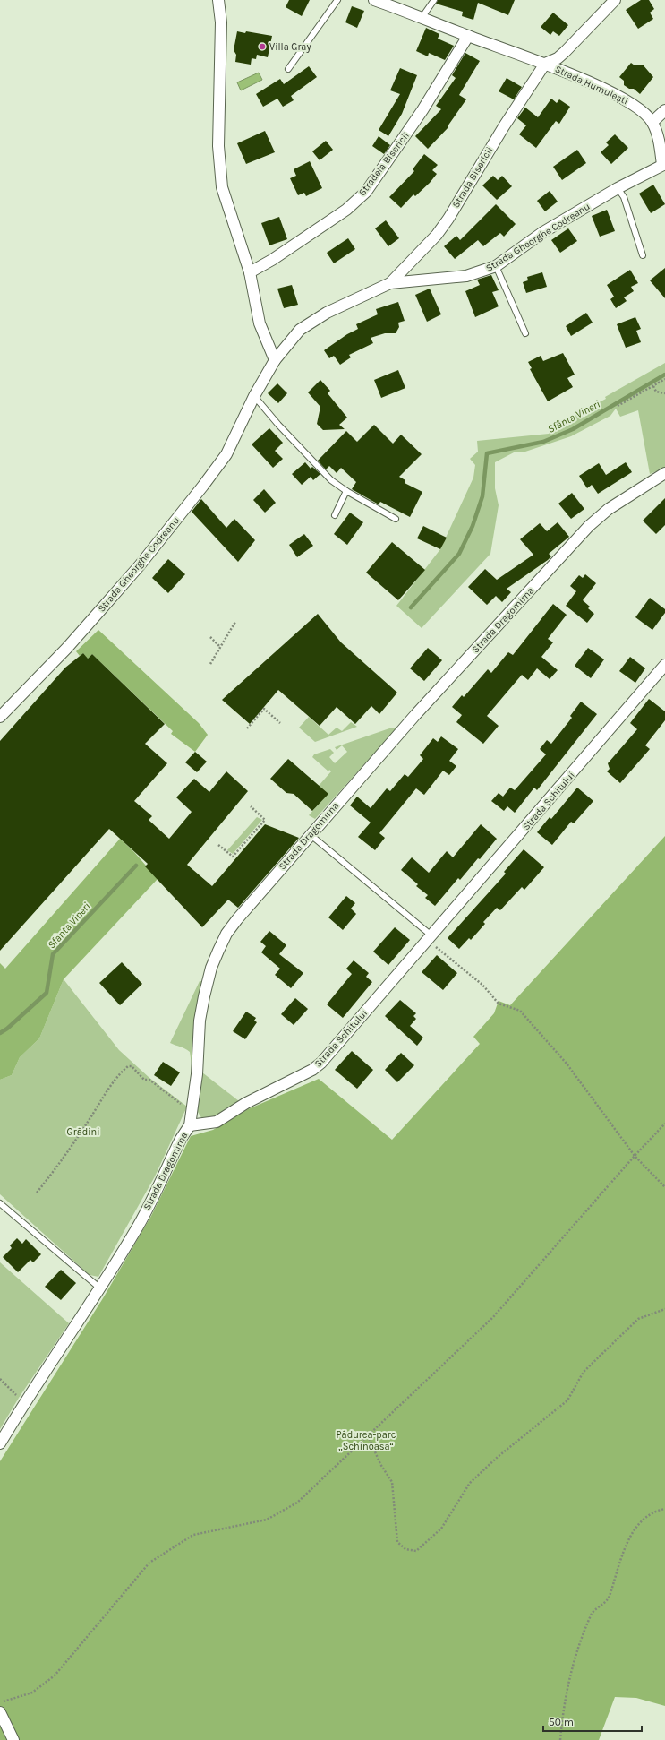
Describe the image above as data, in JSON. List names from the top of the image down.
{
  "streets": {
    "street": [
      "Strada Humulești",
      "Stradela Bisericii",
      "Strada Bisericii",
      "Strada Gheorghe Codreanu",
      "Strada Dragomirna",
      "Strada Schitului"
    ]
  },
  "crossings": [
    ["Strada Humulești", "Strada Bisericii"],
    ["Strada Bisericii", "Strada Gheorghe Codreanu"],
    ["Strada Dragomirna", "Strada Schitului"]
  ],
  "water": ["Sfânta Vineri"],
  "parks": ["Grădini", "Pădurea-parc „Schinoasa“"],
  "places": ["Villa Gray"],
  "scale_bar": "50 m"
}
